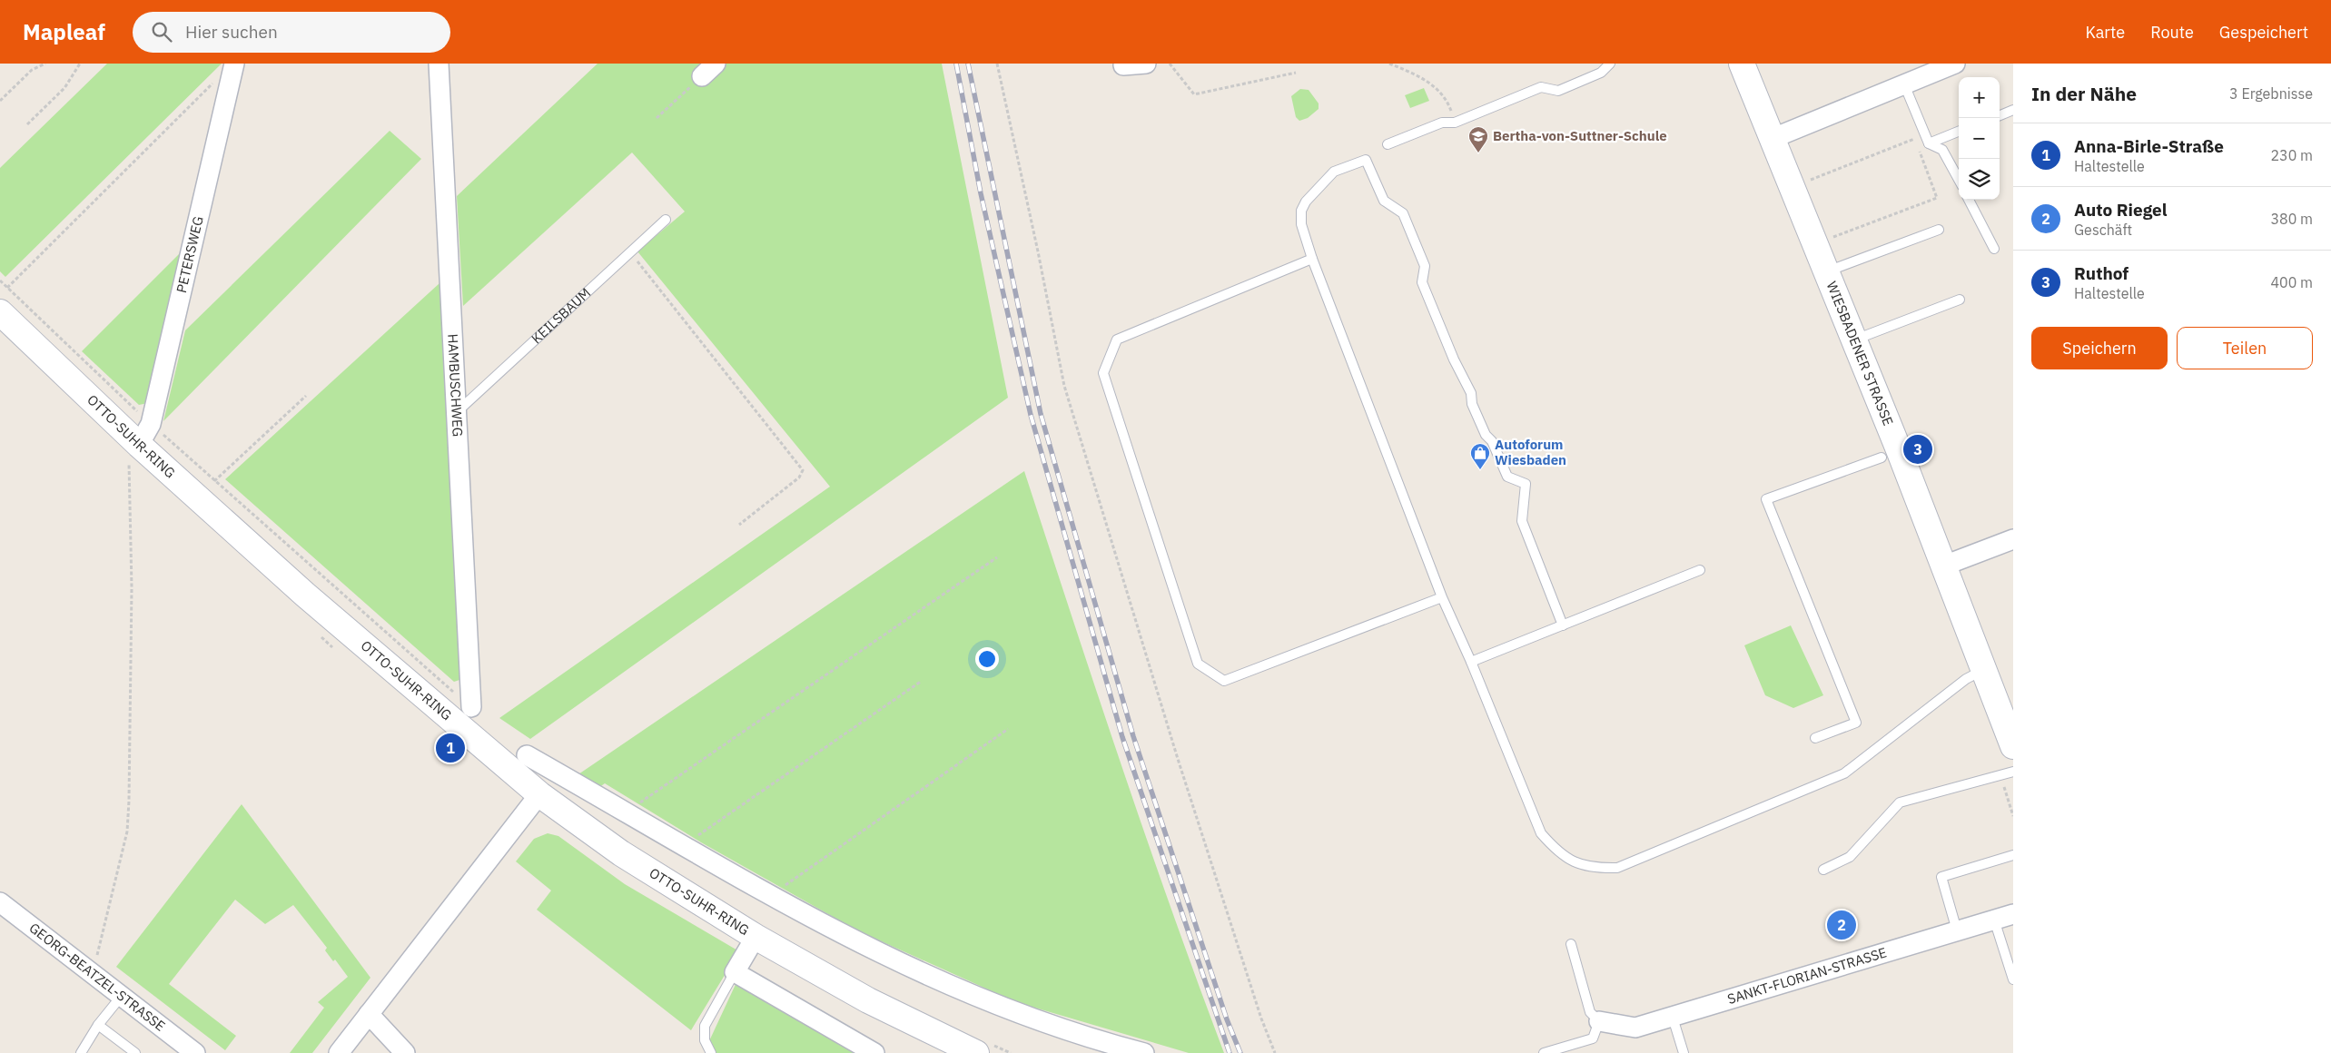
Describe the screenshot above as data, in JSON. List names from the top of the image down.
{
  "streets": {
    "street": [
      "PETERSWEG",
      "WIESBADENER STRASSE",
      "HAMBUSCHWEG",
      "OTTO-SUHR-RING",
      "SANKT-FLORIAN-STRASSE",
      "GEORG-BEATZEL-STRASSE"
    ],
    "lane": ["KEILSBAUM"]
  },
  "crossings": [
    ["PETERSWEG", "OTTO-SUHR-RING"],
    ["KEILSBAUM", "HAMBUSCHWEG"]
  ],
  "places": {
    "school or university": ["Bertha-von-Suttner-Schule"],
    "shop": ["Autoforum Wiesbaden"]
  },
  "page": {
    "header": "Mapleaf",
    "search": "Hier suchen",
    "nav": ["Karte", "Route", "Gespeichert"],
    "heading": ["In der Nähe", "3 Ergebnisse"],
    "map_buttons": ["+", "−"],
    "list": [
      {
        "mark": "1",
        "name": "Anna-Birle-Straße",
        "note": "Haltestelle",
        "value": "230 m"
      },
      {
        "mark": "2",
        "name": "Auto Riegel",
        "note": "Geschäft",
        "value": "380 m"
      },
      {
        "mark": "3",
        "name": "Ruthof",
        "note": "Haltestelle",
        "value": "400 m"
      }
    ],
    "buttons": ["Speichern", "Teilen"],
    "pins": ["3", "1", "2"]
  }
}
